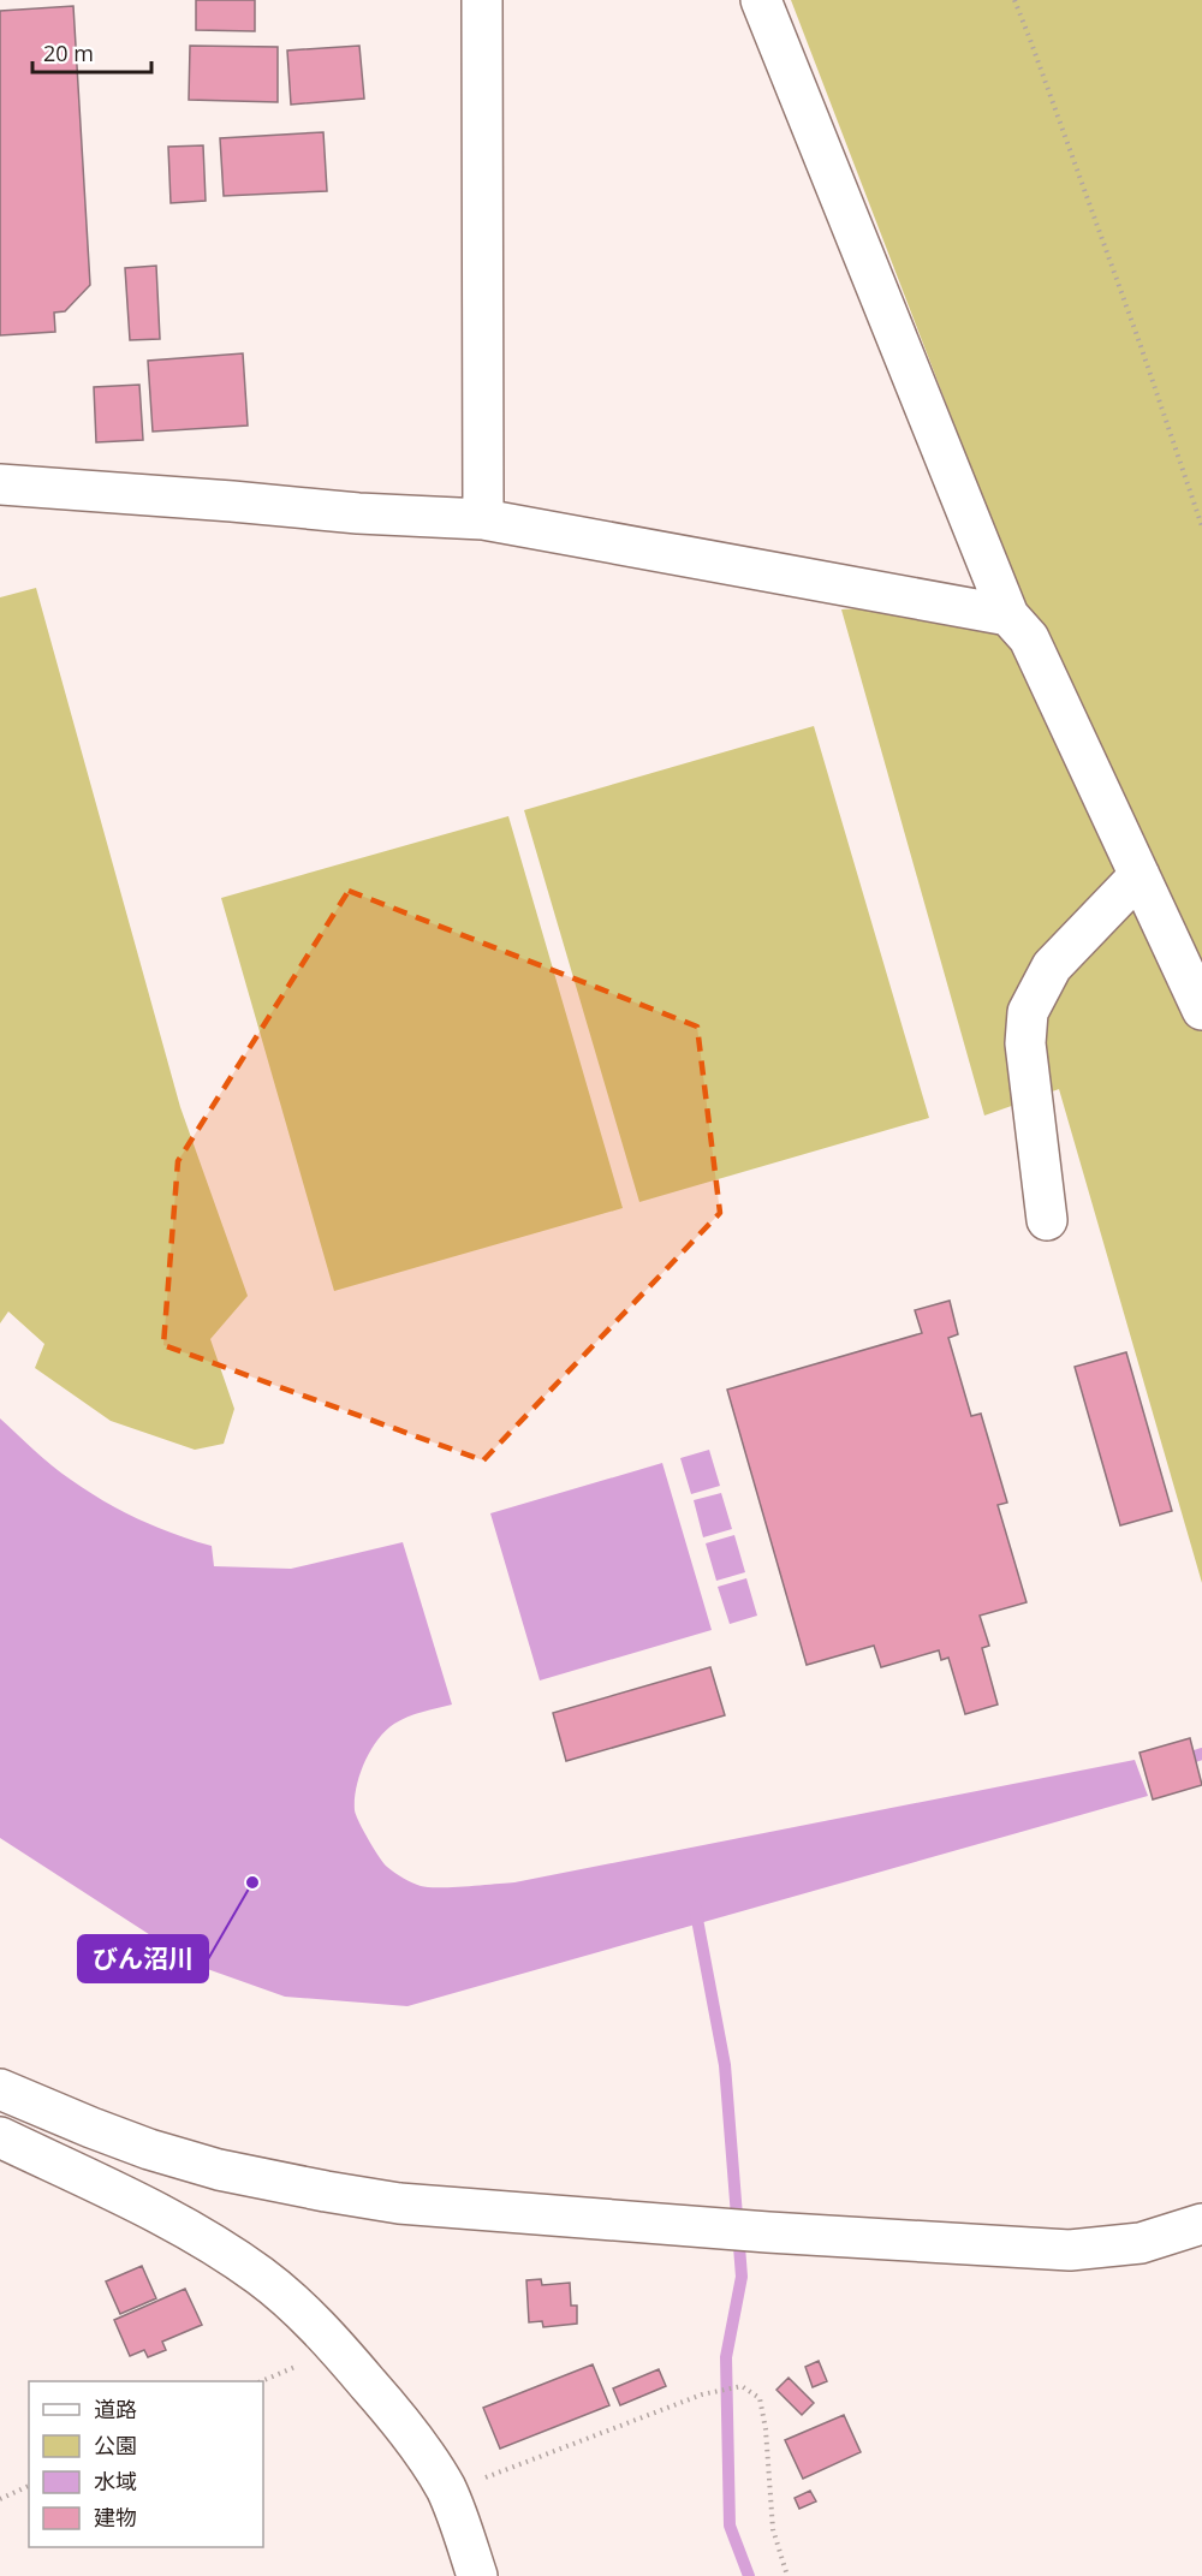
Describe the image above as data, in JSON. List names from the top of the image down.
{
  "places": ["びん沼川"],
  "legend": [
    "道路",
    "公園",
    "水域",
    "建物"
  ],
  "scale_bar": "20 m"
}
